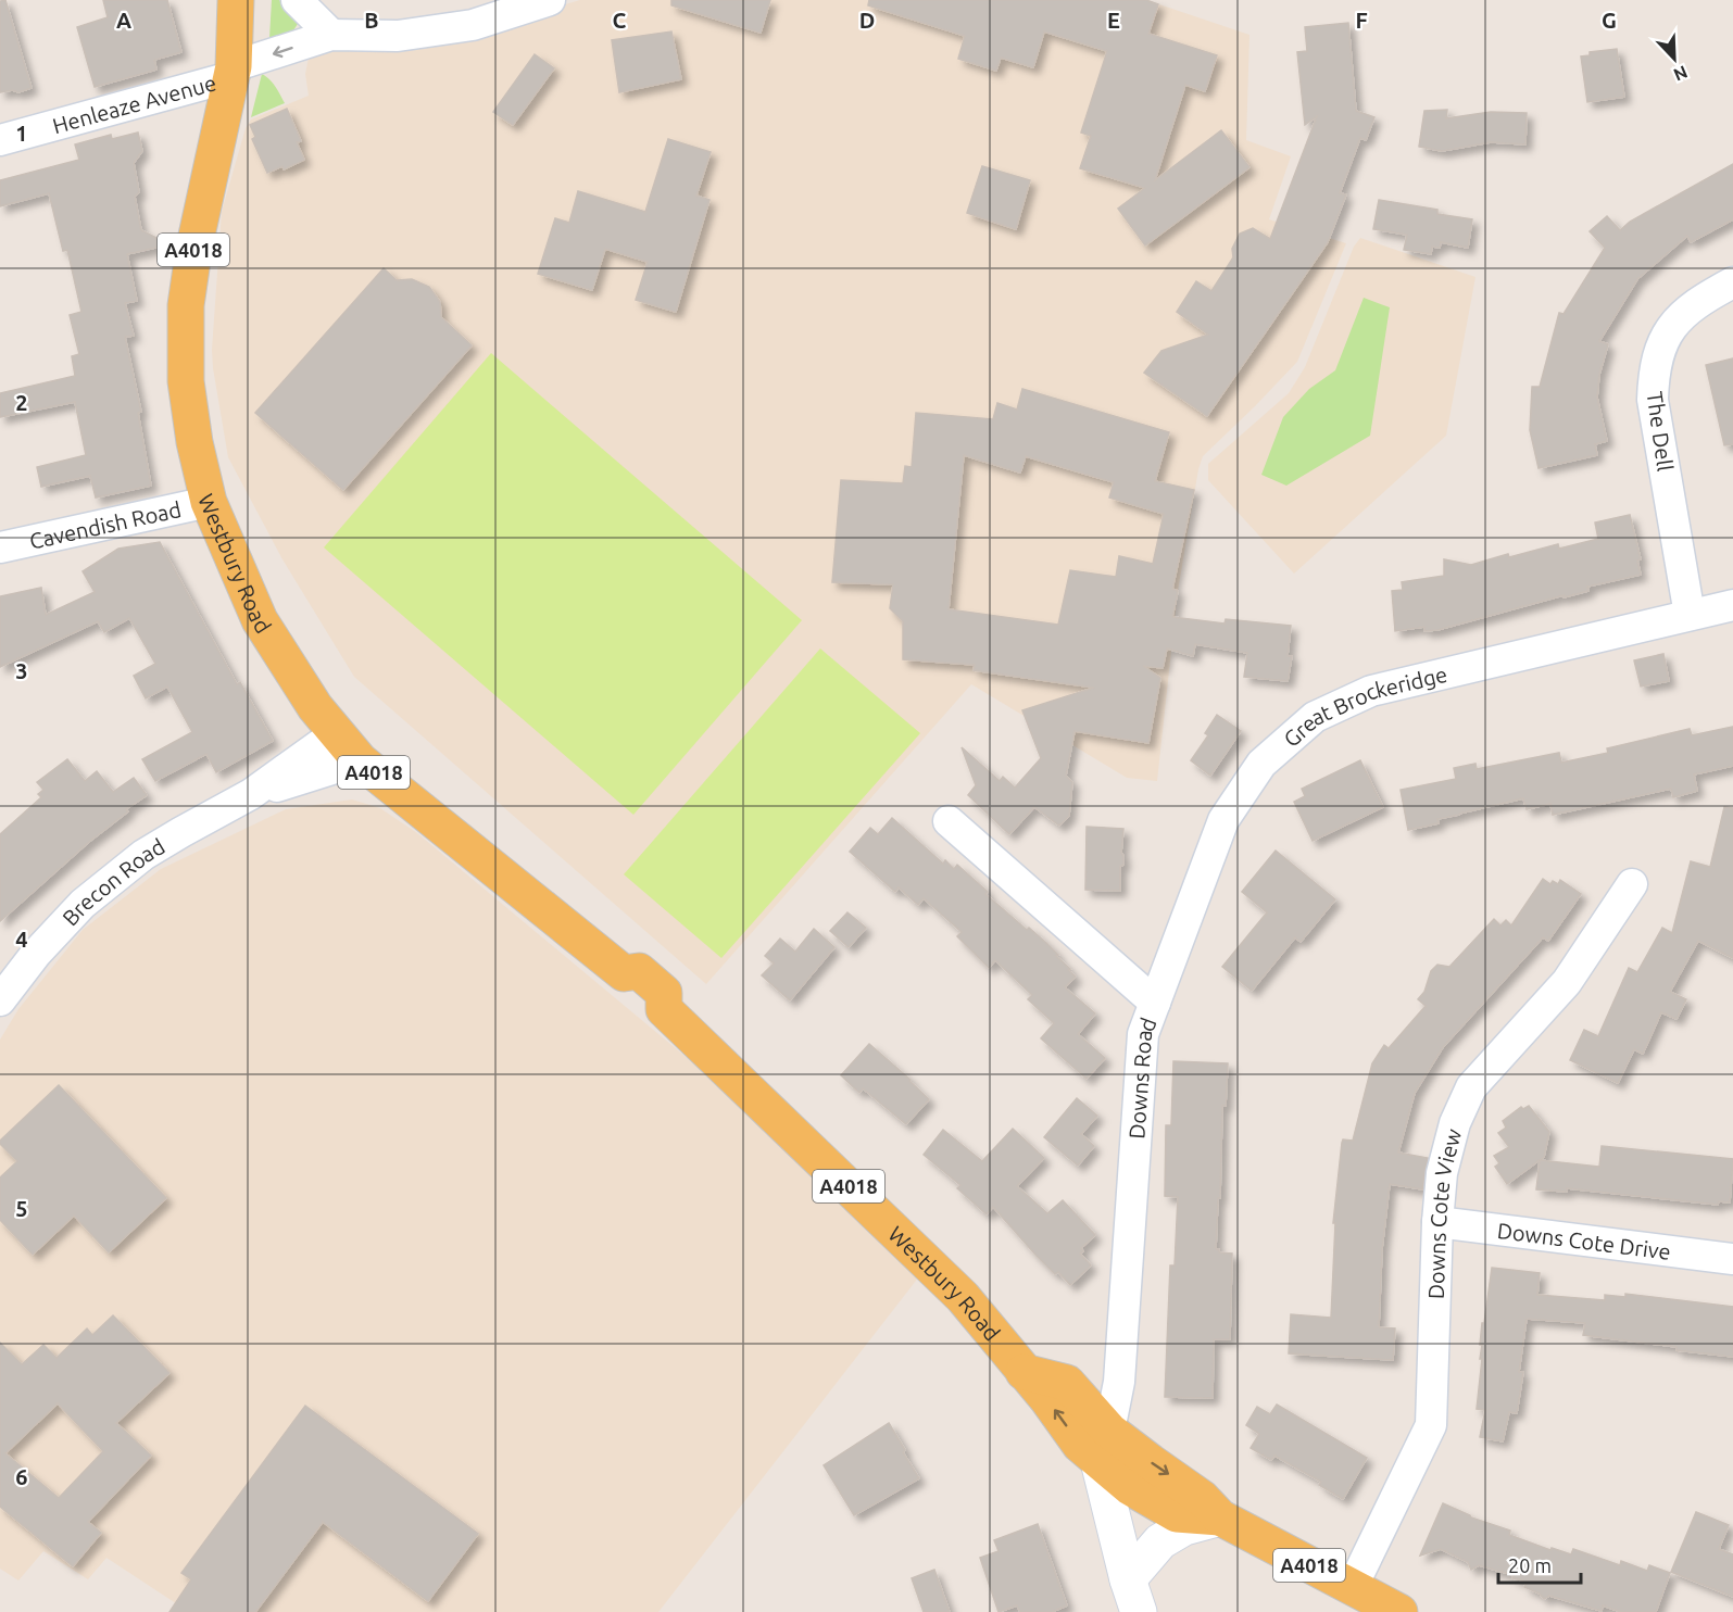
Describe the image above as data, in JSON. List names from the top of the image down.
{
  "streets": {
    "main road": ["A4018", "Westbury Road"],
    "street": [
      "Henleaze Avenue",
      "The Dell",
      "Cavendish Road",
      "Great Brockeridge",
      "Brecon Road",
      "Downs Road",
      "Downs Cote View",
      "Downs Cote Drive"
    ]
  },
  "crossings": [
    ["Henleaze Avenue", "Westbury Road"],
    ["A4018", "Westbury Road"],
    ["A4018", "Downs Cote View"],
    ["The Dell", "Great Brockeridge"],
    ["Cavendish Road", "Westbury Road"],
    ["Westbury Road", "Brecon Road"],
    ["Westbury Road", "Downs Road"],
    ["Great Brockeridge", "Downs Road"],
    ["Downs Cote View", "Downs Cote Drive"]
  ],
  "scale_bar": "20 m",
  "north": "bottom right",
  "grid": {
    "columns": [
      "A",
      "B",
      "C",
      "D",
      "E",
      "F",
      "G"
    ],
    "rows": [
      "1",
      "2",
      "3",
      "4",
      "5",
      "6"
    ]
  }
}
